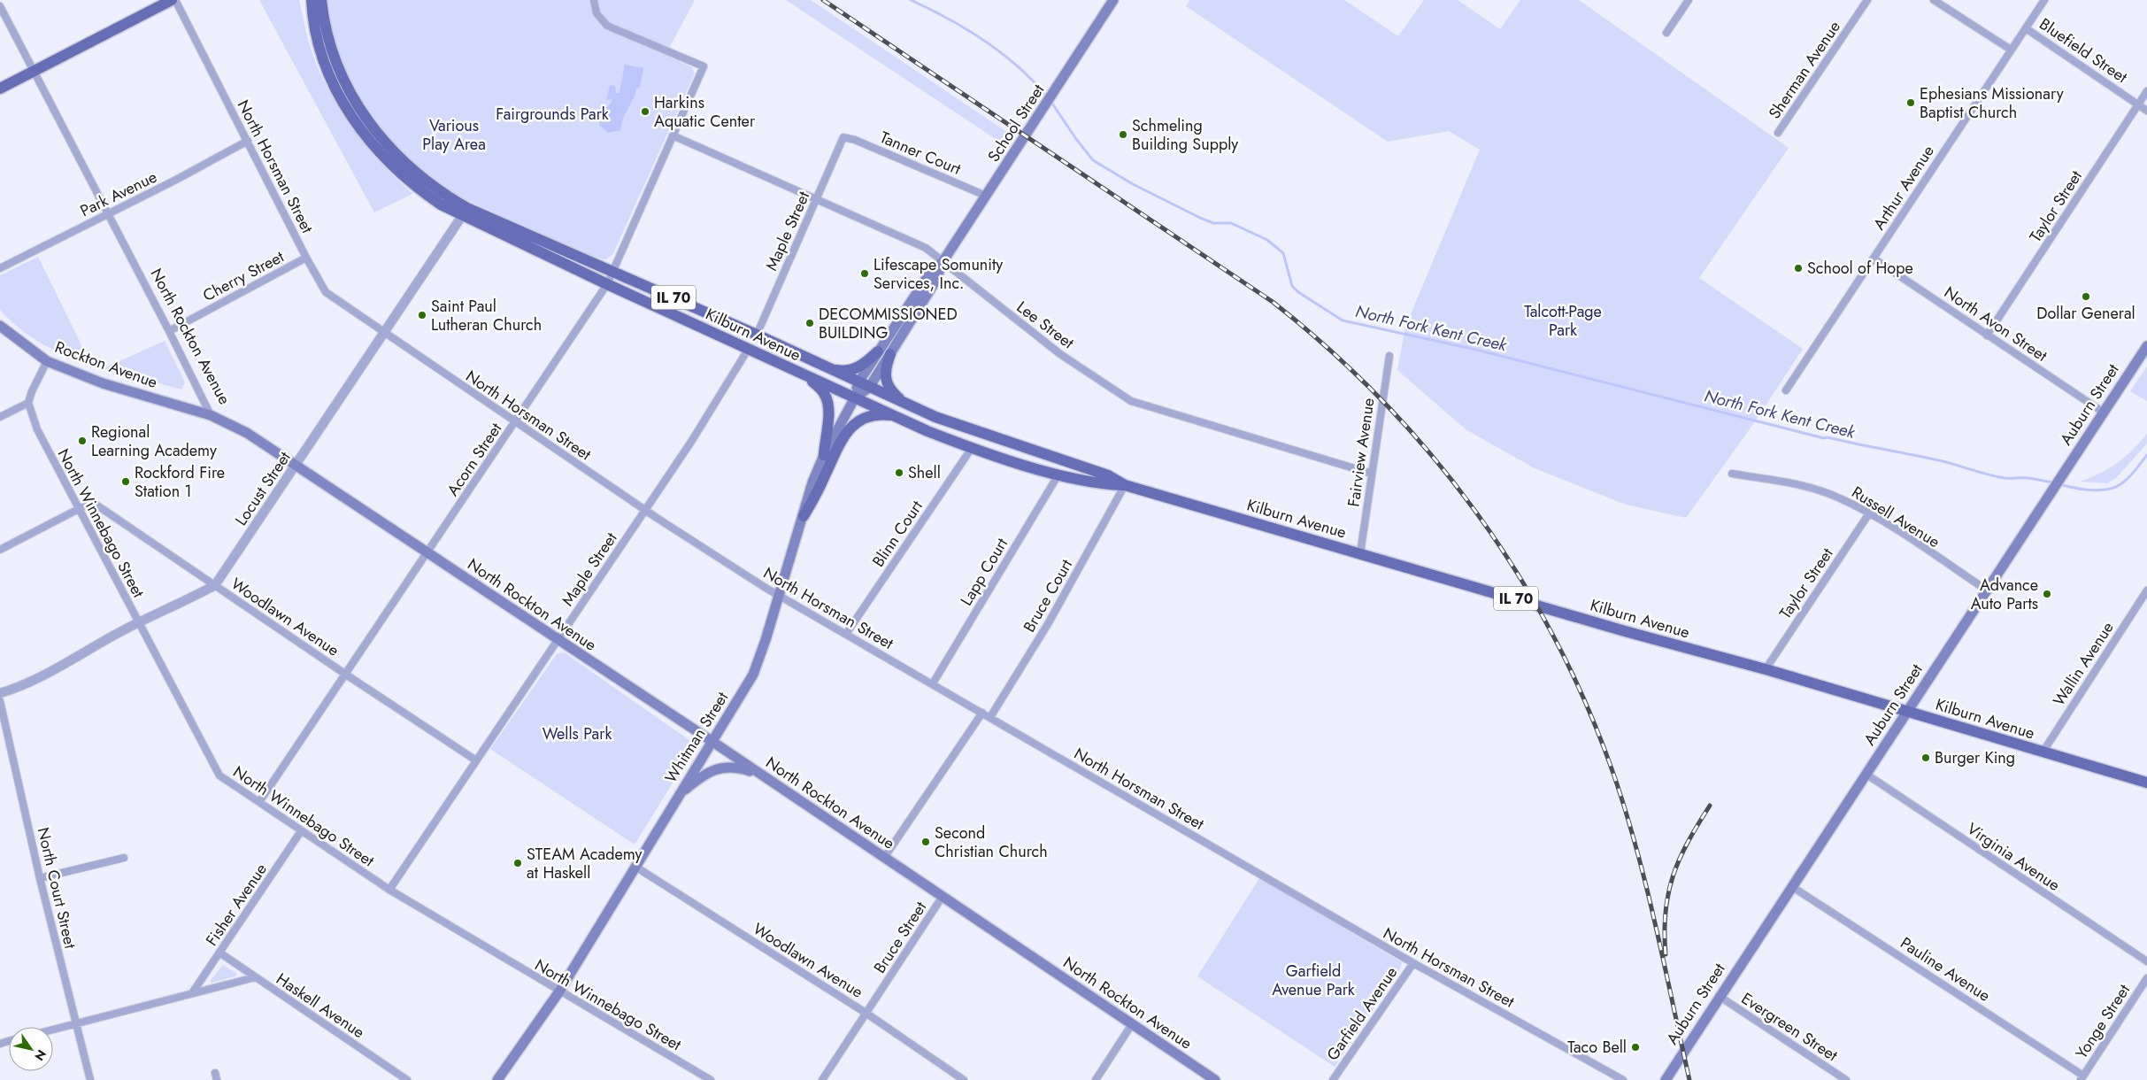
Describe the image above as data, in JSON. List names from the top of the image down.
{
  "streets": {
    "main road": [
      "School Street",
      "IL 70",
      "Kilburn Avenue",
      "North Rockton Avenue",
      "Rockton Avenue",
      "Auburn Street",
      "Whitman Street"
    ],
    "street": [
      "Bluefield Street",
      "Sherman Avenue",
      "Tanner Court",
      "North Horsman Street",
      "Arthur Avenue",
      "Park Avenue",
      "Taylor Street",
      "Maple Street",
      "Cherry Street",
      "North Avon Street",
      "Lee Street",
      "Fairview Avenue",
      "Acorn Street",
      "Locust Street",
      "Russell Avenue",
      "North Winnebago Street",
      "Blinn Court",
      "Lapp Court",
      "Bruce Court",
      "Woodlawn Avenue",
      "Wallin Avenue",
      "Virginia Avenue",
      "North Court Street",
      "Fisher Avenue",
      "Bruce Street",
      "Pauline Avenue",
      "Haskell Avenue",
      "Garfield Avenue",
      "Yonge Street",
      "Evergreen Street"
    ]
  },
  "crossings": [
    ["Bluefield Street", "Arthur Avenue"],
    ["Bluefield Street", "Taylor Street"],
    ["School Street", "Tanner Court"],
    ["School Street", "Lee Street"],
    ["School Street", "Kilburn Avenue"],
    ["School Street", "Whitman Street"],
    ["Tanner Court", "Maple Street"],
    ["North Horsman Street", "Park Avenue"],
    ["North Horsman Street", "Maple Street"],
    ["North Horsman Street", "Cherry Street"],
    ["North Horsman Street", "Acorn Street"],
    ["North Horsman Street", "Locust Street"],
    ["North Horsman Street", "Blinn Court"],
    ["North Horsman Street", "Lapp Court"],
    ["North Horsman Street", "Bruce Court"],
    ["North Horsman Street", "Whitman Street"],
    ["North Horsman Street", "Garfield Avenue"],
    ["Arthur Avenue", "North Avon Street"],
    ["Park Avenue", "North Rockton Avenue"],
    ["Taylor Street", "North Avon Street"],
    ["Taylor Street", "Kilburn Avenue"],
    ["Taylor Street", "Russell Avenue"],
    ["Maple Street", "Lee Street"],
    ["Maple Street", "Kilburn Avenue"],
    ["Maple Street", "North Rockton Avenue"],
    ["Maple Street", "North Winnebago Street"],
    ["Maple Street", "Woodlawn Avenue"],
    ["Cherry Street", "North Rockton Avenue"],
    ["North Avon Street", "Auburn Street"],
    ["Lee Street", "Fairview Avenue"],
    ["Lee Street", "Acorn Street"],
    ["Kilburn Avenue", "Auburn Street"],
    ["Kilburn Avenue", "Fairview Avenue"],
    ["Kilburn Avenue", "Acorn Street"],
    ["Kilburn Avenue", "Locust Street"],
    ["Kilburn Avenue", "Blinn Court"],
    ["Kilburn Avenue", "Lapp Court"],
    ["Kilburn Avenue", "Bruce Court"],
    ["Kilburn Avenue", "Wallin Avenue"],
    ["Kilburn Avenue", "Whitman Street"],
    ["North Rockton Avenue", "Rockton Avenue"],
    ["North Rockton Avenue", "Acorn Street"],
    ["North Rockton Avenue", "Locust Street"],
    ["North Rockton Avenue", "Whitman Street"],
    ["North Rockton Avenue", "Bruce Street"],
    ["Auburn Street", "Russell Avenue"],
    ["Auburn Street", "Virginia Avenue"],
    ["Auburn Street", "Pauline Avenue"],
    ["Auburn Street", "Evergreen Street"],
    ["Acorn Street", "North Winnebago Street"],
    ["Acorn Street", "Woodlawn Avenue"],
    ["Locust Street", "North Winnebago Street"],
    ["Locust Street", "Woodlawn Avenue"],
    ["North Winnebago Street", "Woodlawn Avenue"],
    ["North Winnebago Street", "Whitman Street"],
    ["North Winnebago Street", "Fisher Avenue"],
    ["Woodlawn Avenue", "Whitman Street"],
    ["Woodlawn Avenue", "Bruce Street"],
    ["Fisher Avenue", "Haskell Avenue"],
    ["Pauline Avenue", "Yonge Street"]
  ],
  "water": ["North Fork Kent Creek"],
  "parks": [
    "Fairgrounds Park",
    "Various Play Area",
    "Talcott-Page Park",
    "Wells Park",
    "Garfield Avenue Park"
  ],
  "places": [
    "Ephesians Missionary Baptist Church",
    "Harkins Aquatic Center",
    "Schmeling Building Supply",
    "School of Hope",
    "Lifescape Somunity Services, Inc.",
    "Dollar General",
    "Saint Paul Lutheran Church",
    "DECOMMISSIONED BUILDING",
    "Regional Learning Academy",
    "Shell",
    "Rockford Fire Station 1",
    "Advance Auto Parts",
    "Burger King",
    "Second Christian Church",
    "STEAM Academy at Haskell",
    "Taco Bell"
  ],
  "north": "bottom right"
}
